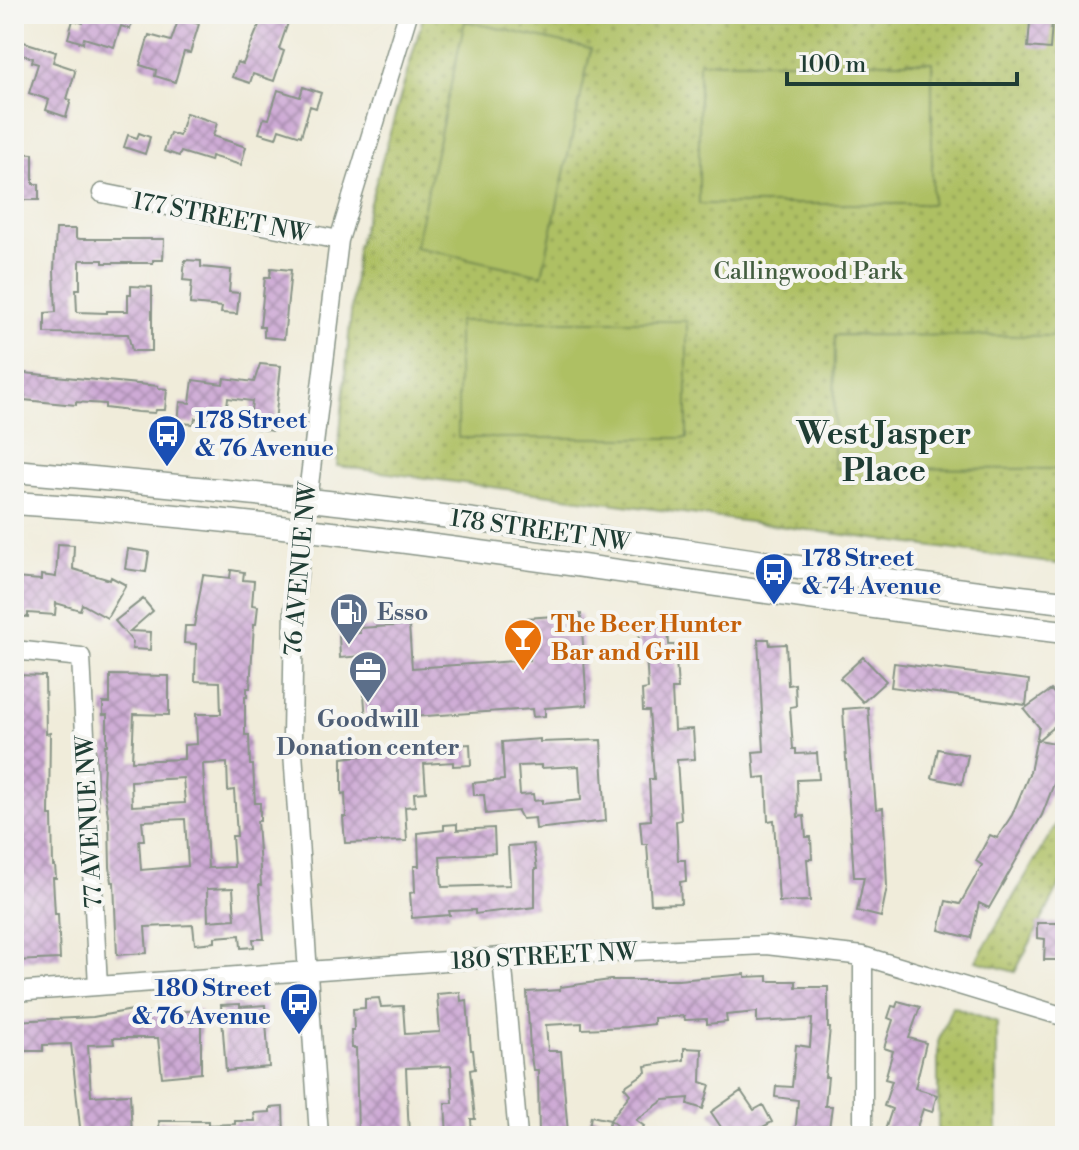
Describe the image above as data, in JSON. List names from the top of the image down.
{
  "streets": {
    "main road": ["178 STREET NW"],
    "street": [
      "177 STREET NW",
      "76 AVENUE NW",
      "77 AVENUE NW",
      "180 STREET NW"
    ]
  },
  "crossings": [
    ["177 STREET NW", "76 AVENUE NW"],
    ["178 STREET NW", "76 AVENUE NW"],
    ["76 AVENUE NW", "180 STREET NW"],
    ["77 AVENUE NW", "180 STREET NW"]
  ],
  "districts": ["West Jasper Place"],
  "parks": ["Callingwood Park"],
  "places": {
    "bus stop": ["178 Street & 76 Avenue", "178 Street & 74 Avenue", "180 Street & 76 Avenue"],
    "fuel station": ["Esso"],
    "bar": ["The Beer Hunter Bar and Grill"],
    "office": ["Goodwill Donation center"]
  },
  "scale_bar": "100 m"
}
